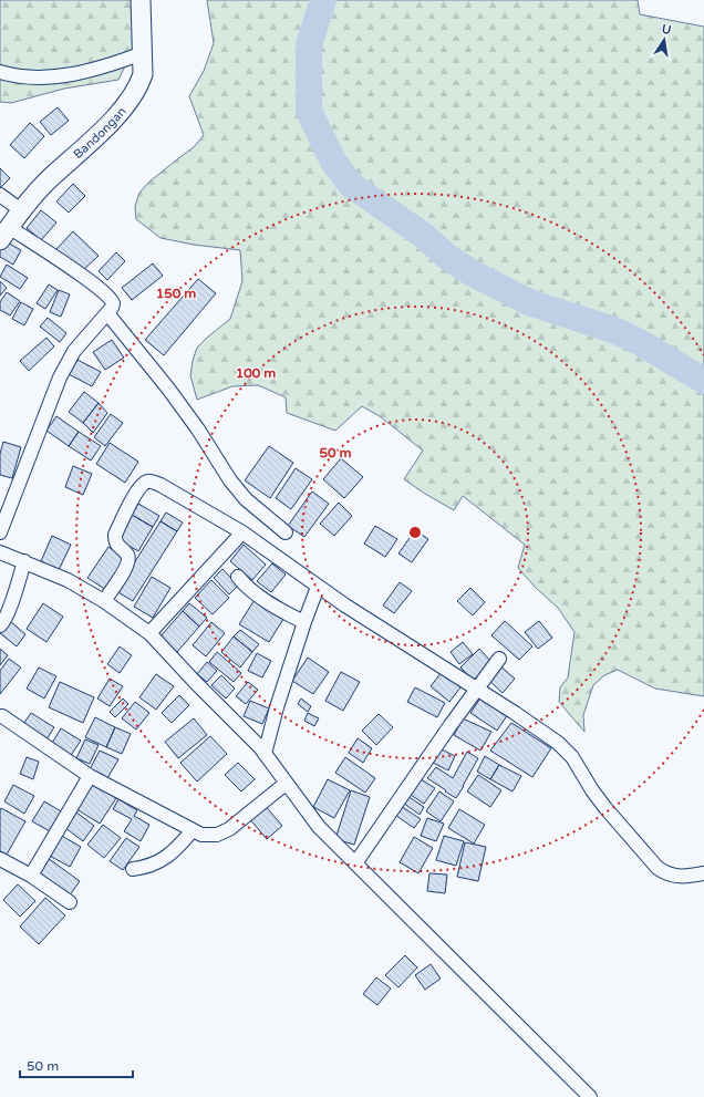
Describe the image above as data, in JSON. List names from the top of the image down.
{
  "streets": {
    "street": ["Bandongan"]
  },
  "scale_bar": "50 m",
  "north": "top",
  "rings": ["150 m", "100 m", "50 m"]
}
